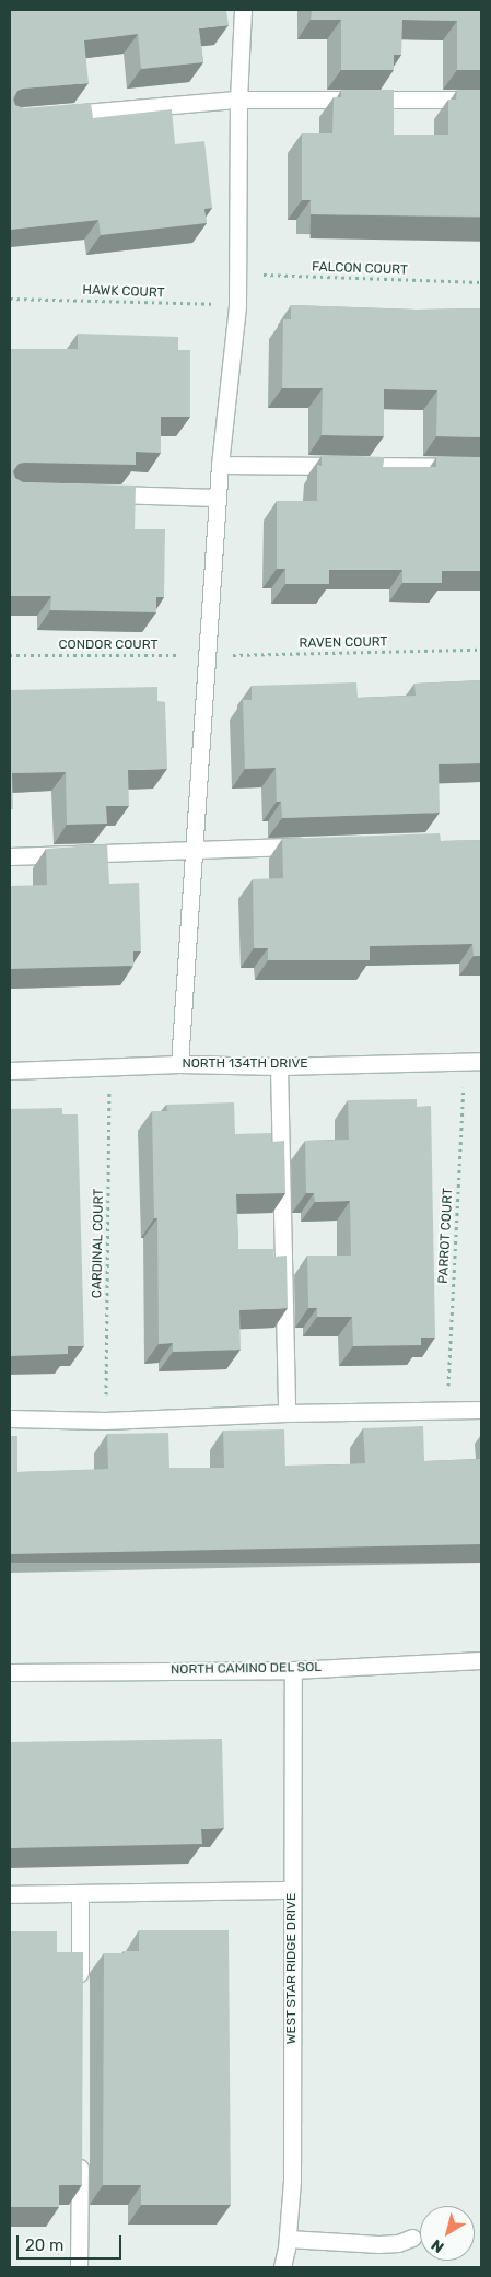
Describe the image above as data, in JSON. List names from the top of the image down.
{
  "streets": {
    "street": ["NORTH 134TH DRIVE", "NORTH CAMINO DEL SOL", "WEST STAR RIDGE DRIVE"],
    "path": [
      "FALCON COURT",
      "HAWK COURT",
      "RAVEN COURT",
      "CONDOR COURT",
      "PARROT COURT",
      "CARDINAL COURT"
    ]
  },
  "crossings": [
    ["RAVEN COURT", "CONDOR COURT"],
    ["NORTH 134TH DRIVE", "PARROT COURT"],
    ["NORTH 134TH DRIVE", "CARDINAL COURT"],
    ["NORTH CAMINO DEL SOL", "WEST STAR RIDGE DRIVE"]
  ],
  "scale_bar": "20 m",
  "north": "bottom left"
}
